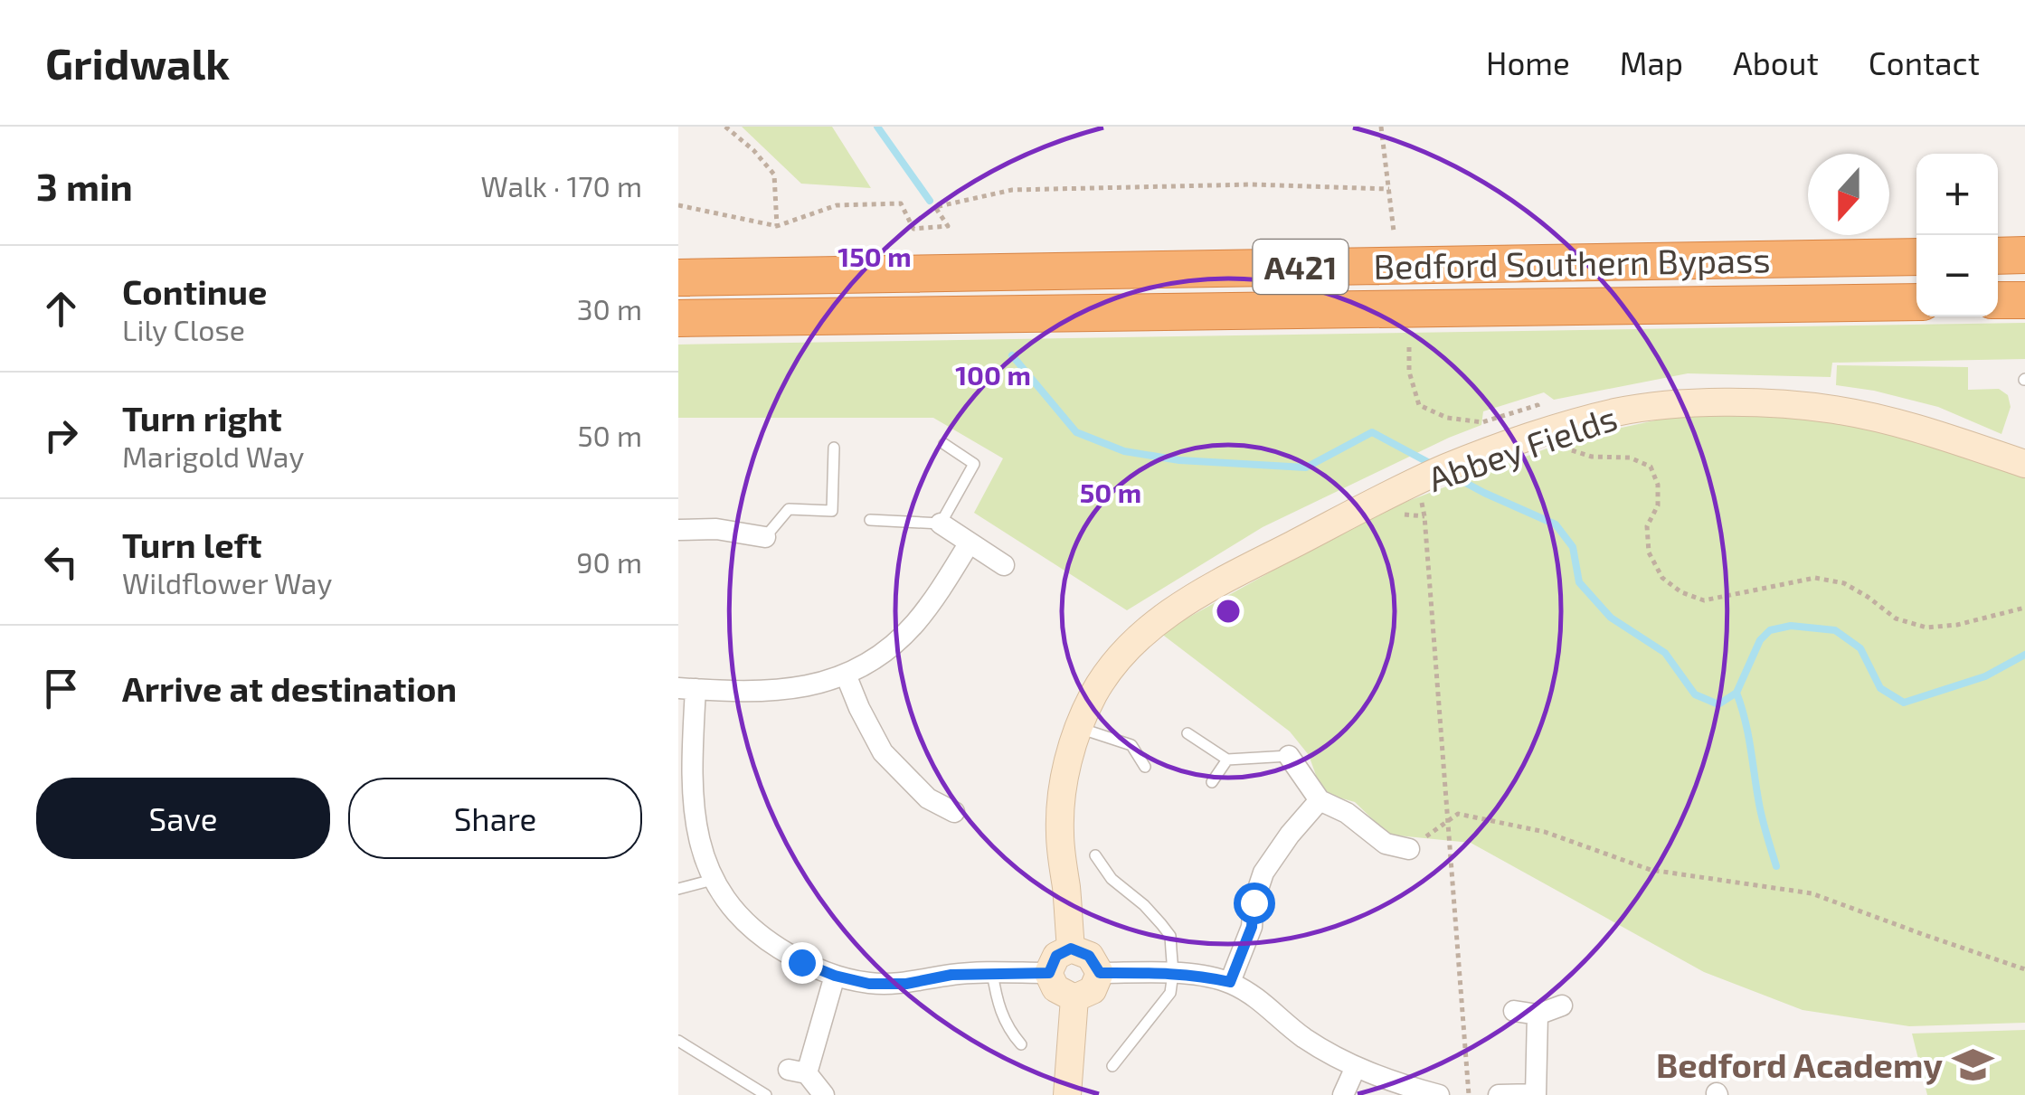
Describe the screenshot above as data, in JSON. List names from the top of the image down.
{
  "streets": {
    "highway": ["Bedford Southern Bypass", "A421"],
    "street": ["Abbey Fields"]
  },
  "places": {
    "school or university": ["Bedford Academy"]
  },
  "north": "bottom",
  "page": {
    "header": "Gridwalk",
    "nav": [
      "Home",
      "Map",
      "About",
      "Contact"
    ],
    "heading": ["3 min", "Walk · 170 m"],
    "map_buttons": ["+", "−"],
    "list": [
      ["Continue", "Lily Close", "30 m"],
      ["Turn right", "Marigold Way", "50 m"],
      ["Turn left", "Wildflower Way", "90 m"],
      "Arrive at destination"
    ],
    "buttons": ["Save", "Share"]
  },
  "rings": ["150 m", "100 m", "50 m"]
}
